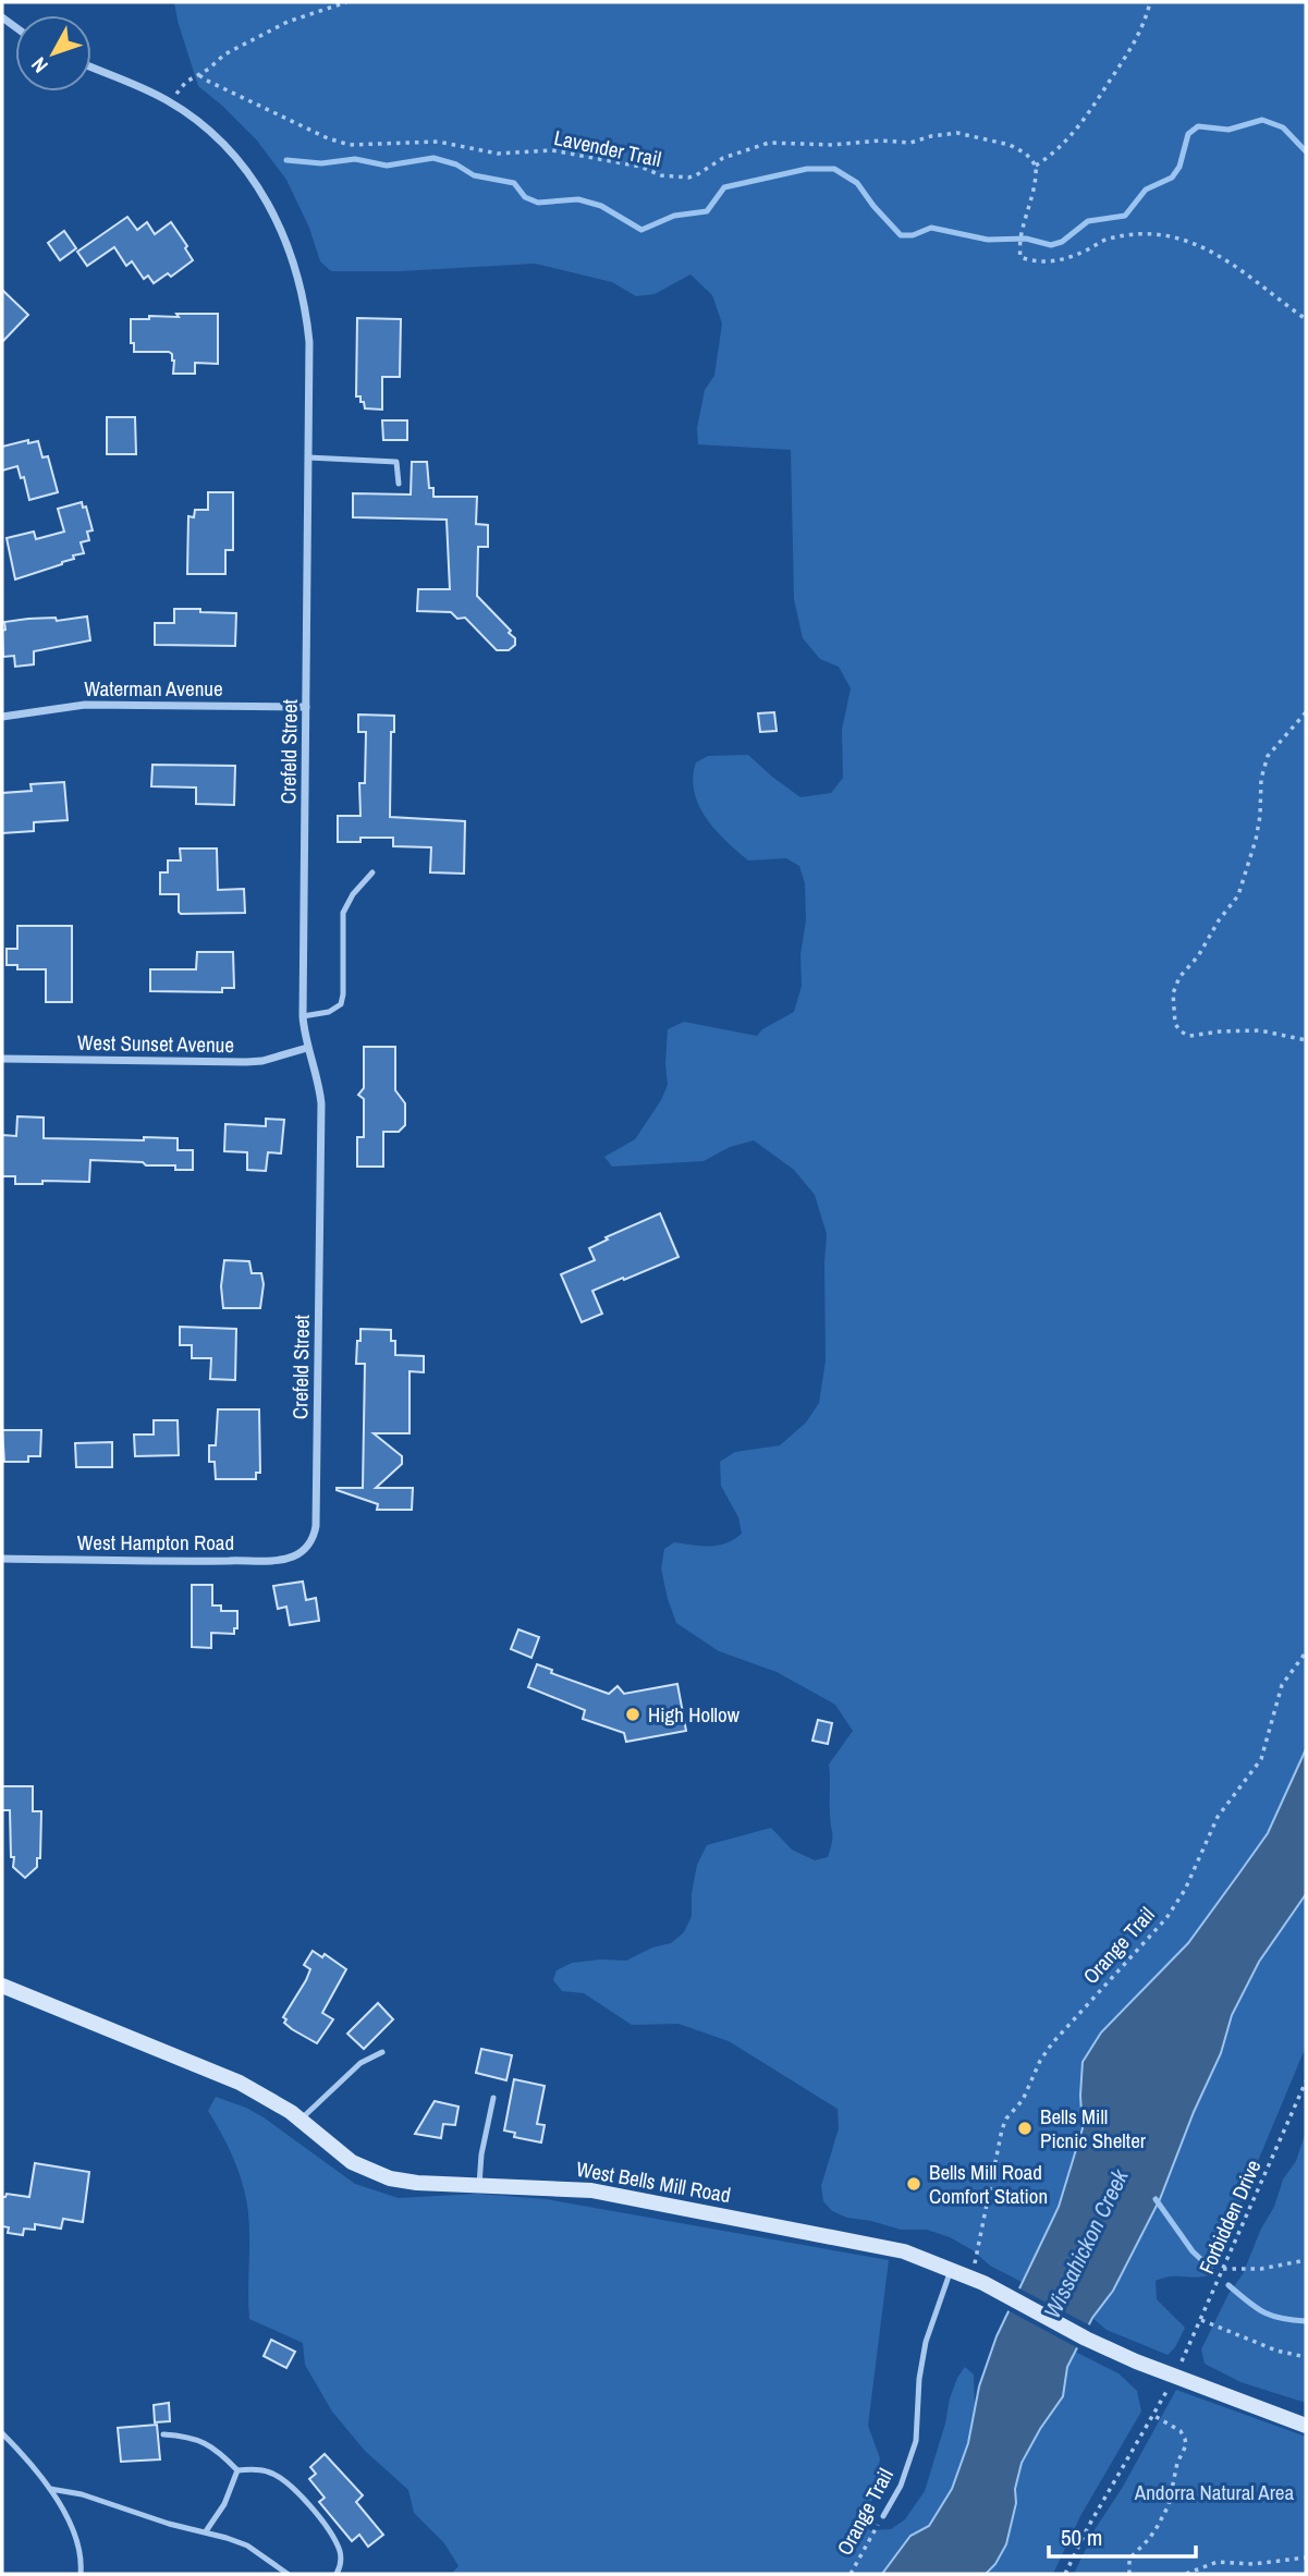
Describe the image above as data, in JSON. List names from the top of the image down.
{
  "streets": {
    "street": [
      "Waterman Avenue",
      "Crefeld Street",
      "West Sunset Avenue",
      "West Hampton Road",
      "West Bells Mill Road"
    ],
    "lane": ["Orange Trail"],
    "path": ["Lavender Trail", "Forbidden Drive"]
  },
  "crossings": [
    ["Waterman Avenue", "Crefeld Street"],
    ["Crefeld Street", "West Sunset Avenue"],
    ["Crefeld Street", "West Hampton Road"],
    ["Orange Trail", "West Bells Mill Road"]
  ],
  "water": ["Wissahickon Creek"],
  "parks": ["Andorra Natural Area"],
  "places": ["High Hollow", "Bells Mill Picnic Shelter", "Bells Mill Road Comfort Station"],
  "scale_bar": "50 m",
  "north": "bottom left"
}
